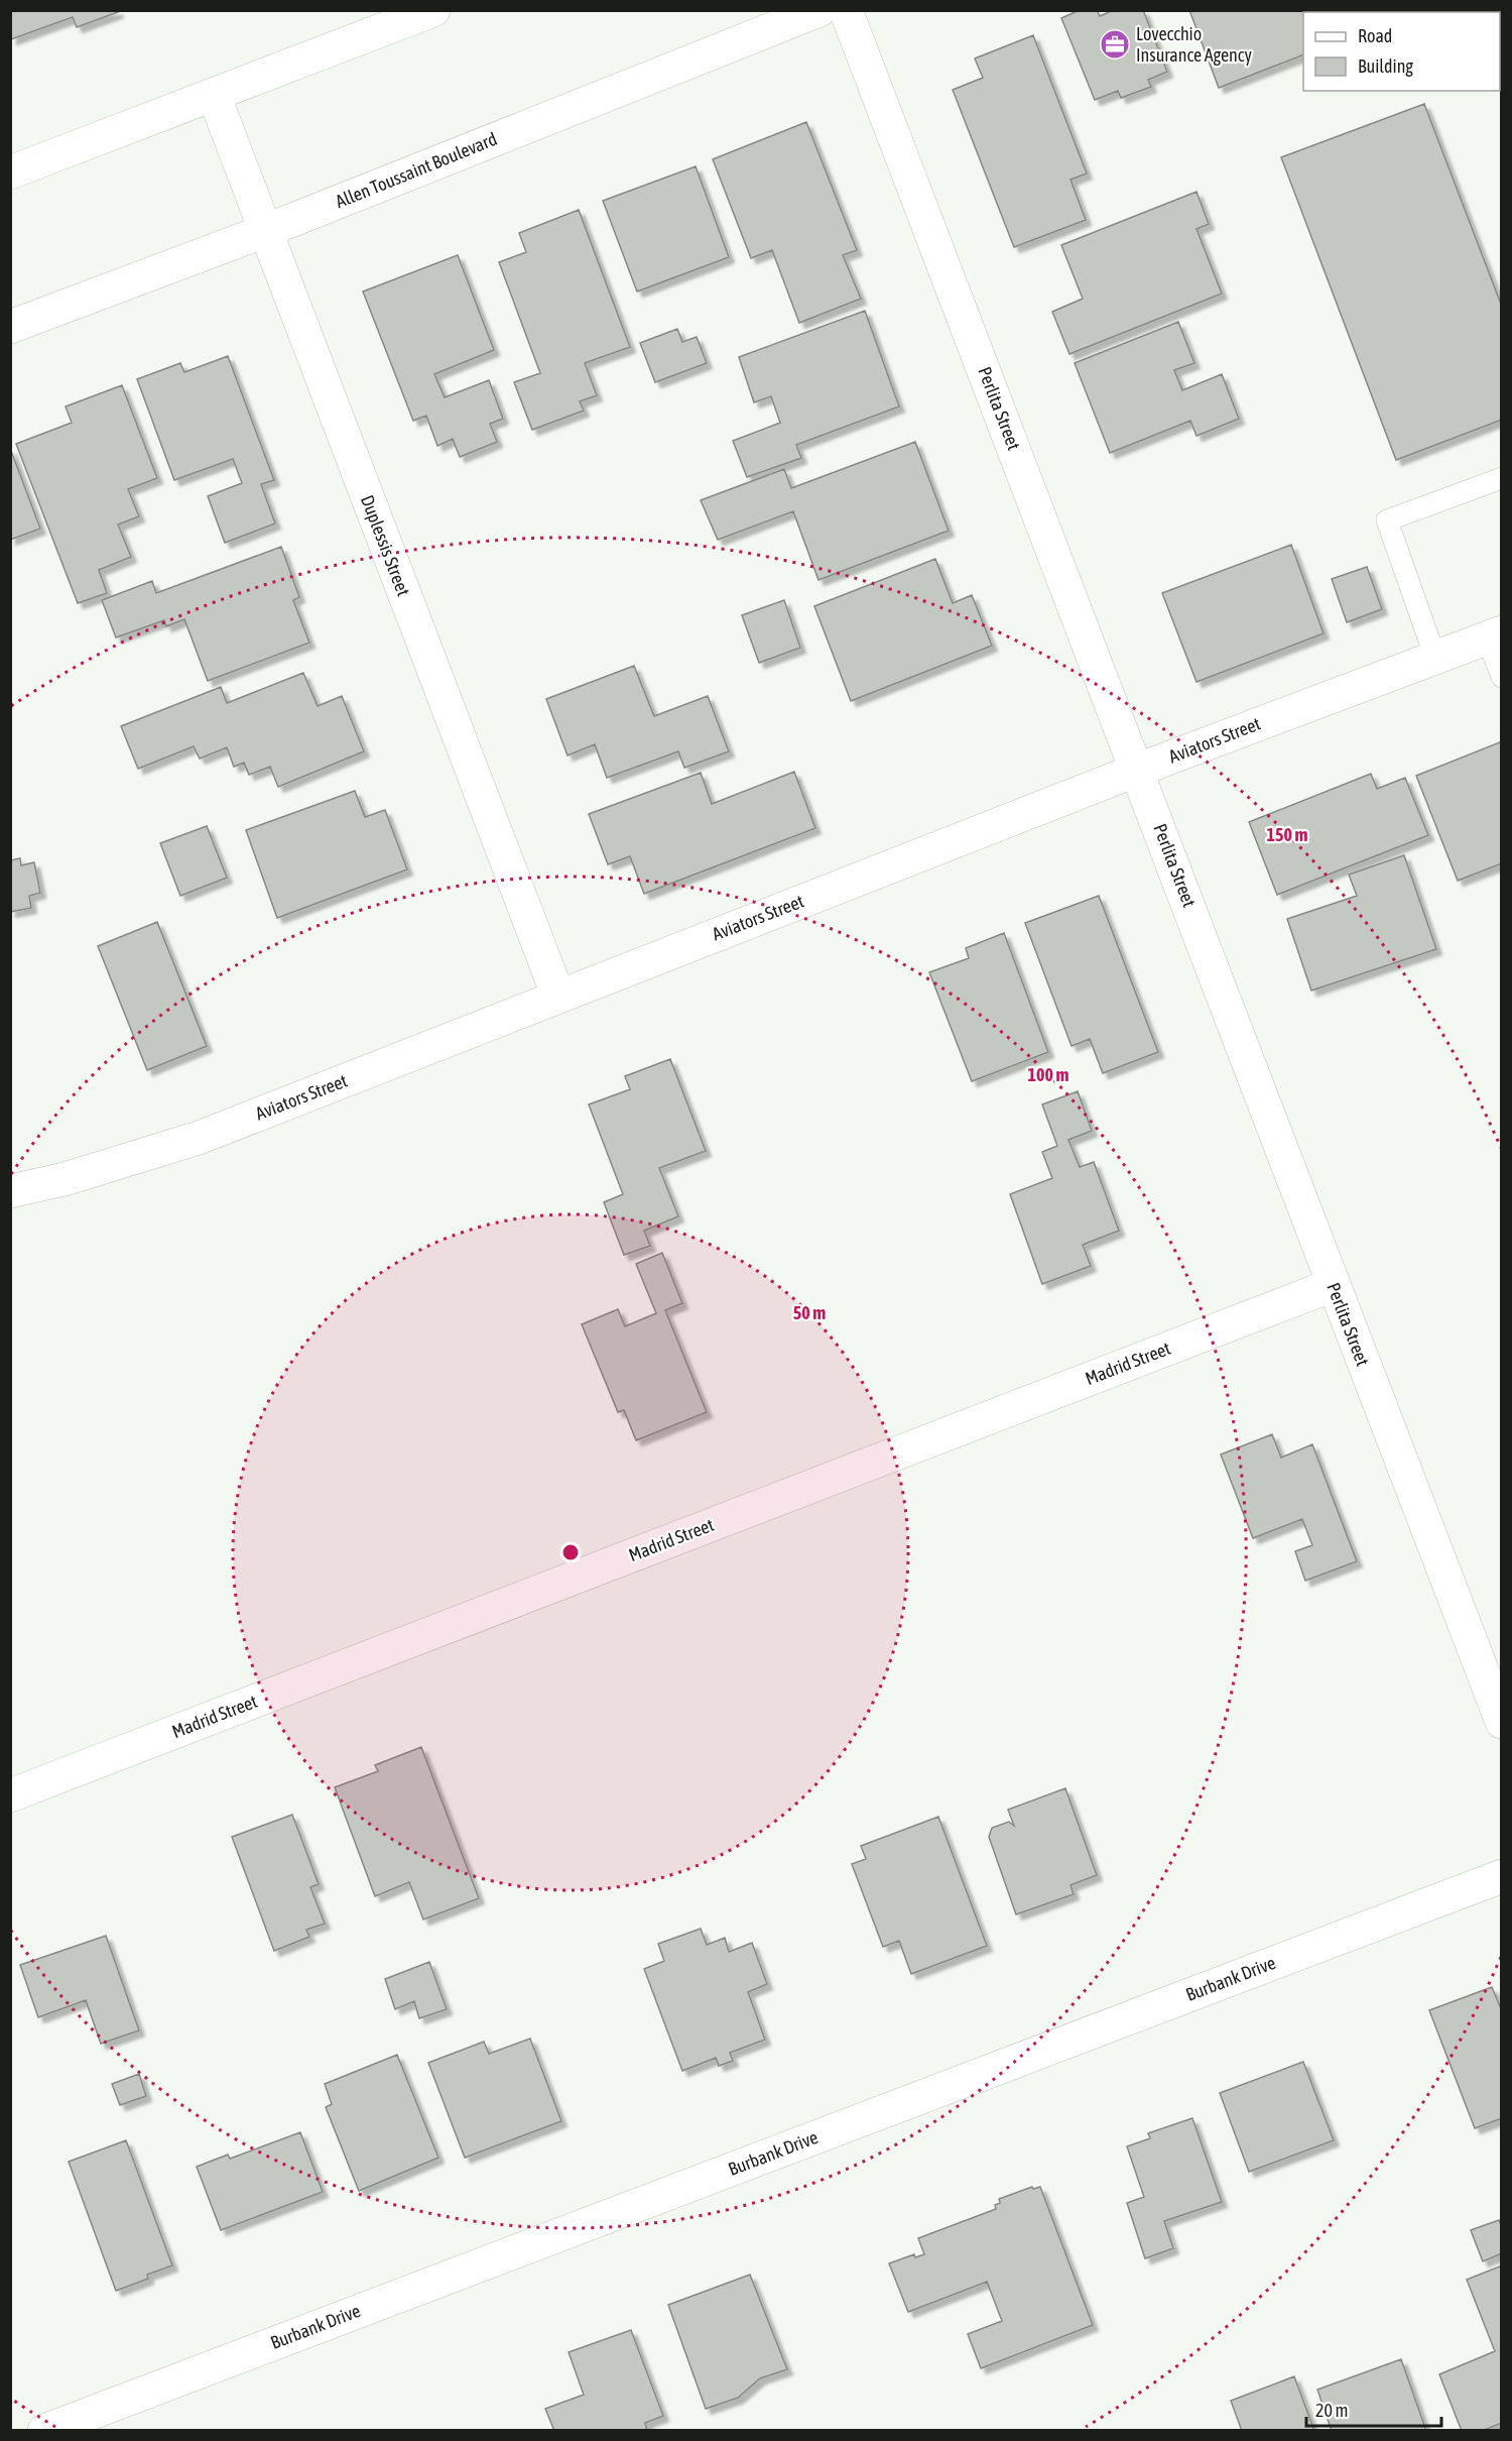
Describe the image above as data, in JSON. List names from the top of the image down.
{
  "streets": {
    "street": [
      "Allen Toussaint Boulevard",
      "Perlita Street",
      "Duplessis Street",
      "Aviators Street",
      "Madrid Street",
      "Burbank Drive"
    ]
  },
  "crossings": [
    ["Allen Toussaint Boulevard", "Duplessis Street"],
    ["Perlita Street", "Aviators Street"],
    ["Perlita Street", "Madrid Street"],
    ["Duplessis Street", "Aviators Street"]
  ],
  "places": {
    "office": ["Lovecchio Insurance Agency"]
  },
  "legend": ["Road", "Building"],
  "scale_bar": "20 m",
  "rings": ["150 m", "100 m", "50 m"]
}
